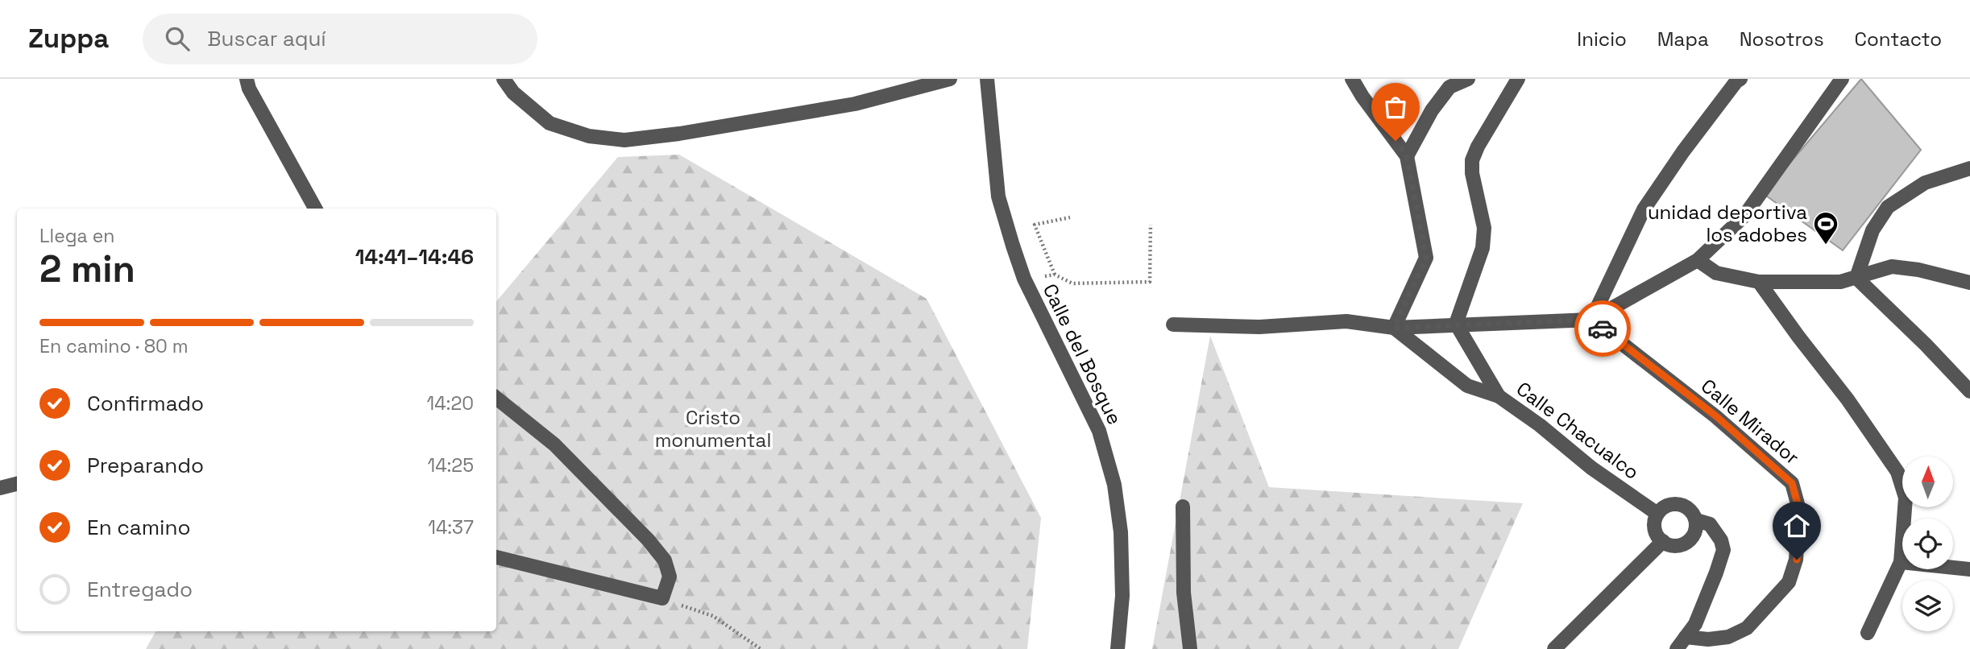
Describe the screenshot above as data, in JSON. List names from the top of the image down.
{
  "streets": {
    "street": ["Calle del Bosque", "Calle Mirador", "Calle Chacualco"]
  },
  "crossings": [
    ["Calle Mirador", "Calle Chacualco"]
  ],
  "parks": ["Cristo monumental"],
  "places": {
    "sports": ["unidad deportiva los adobes"]
  },
  "north": "top",
  "page": {
    "header": "Zuppa",
    "search": "Buscar aquí",
    "nav": [
      "Inicio",
      "Mapa",
      "Nosotros",
      "Contacto"
    ],
    "heading": ["2 min", "Llega en", "14:41–14:46"],
    "bar": "En camino · 80 m",
    "list": [
      ["Confirmado", "14:20"],
      ["Preparando", "14:25"],
      ["En camino", "14:37"],
      "Entregado"
    ]
  }
}
